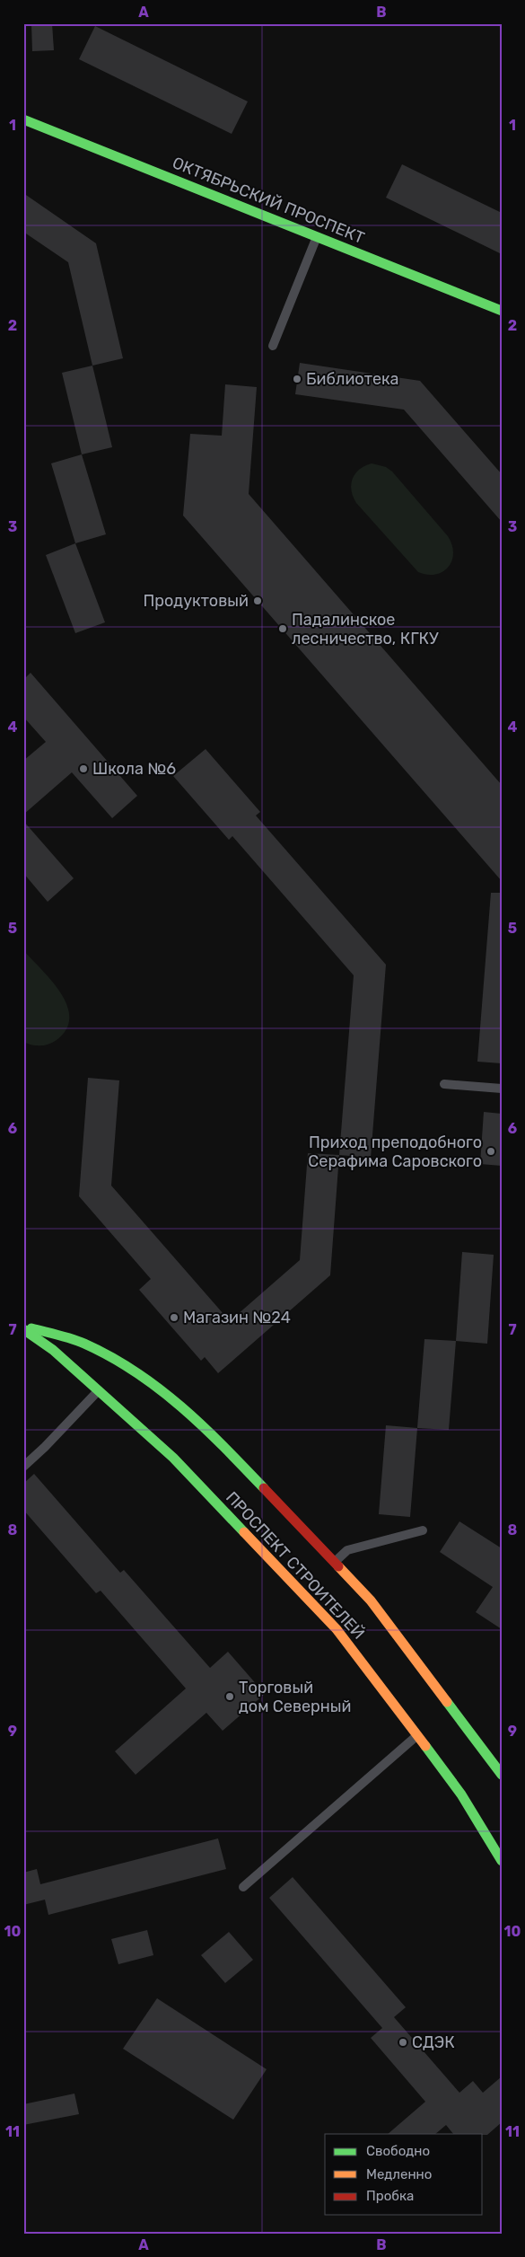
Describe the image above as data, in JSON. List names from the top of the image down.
{
  "streets": {
    "street": ["ОКТЯБРЬСКИЙ ПРОСПЕКТ", "ПРОСПЕКТ СТРОИТЕЛЕЙ"]
  },
  "places": [
    "Библиотека",
    "Продуктовый",
    "Падалинское лесничество, КГКУ",
    "Школа №6",
    "Приход преподобного Серафима Саровского",
    "Магазин №24",
    "Торговый дом Северный",
    "СДЭК"
  ],
  "legend": ["Свободно", "Медленно", "Пробка"],
  "grid": {
    "columns": ["A", "B"],
    "rows": [
      "1",
      "2",
      "3",
      "4",
      "5",
      "6",
      "7",
      "8",
      "9",
      "10",
      "11"
    ]
  }
}
